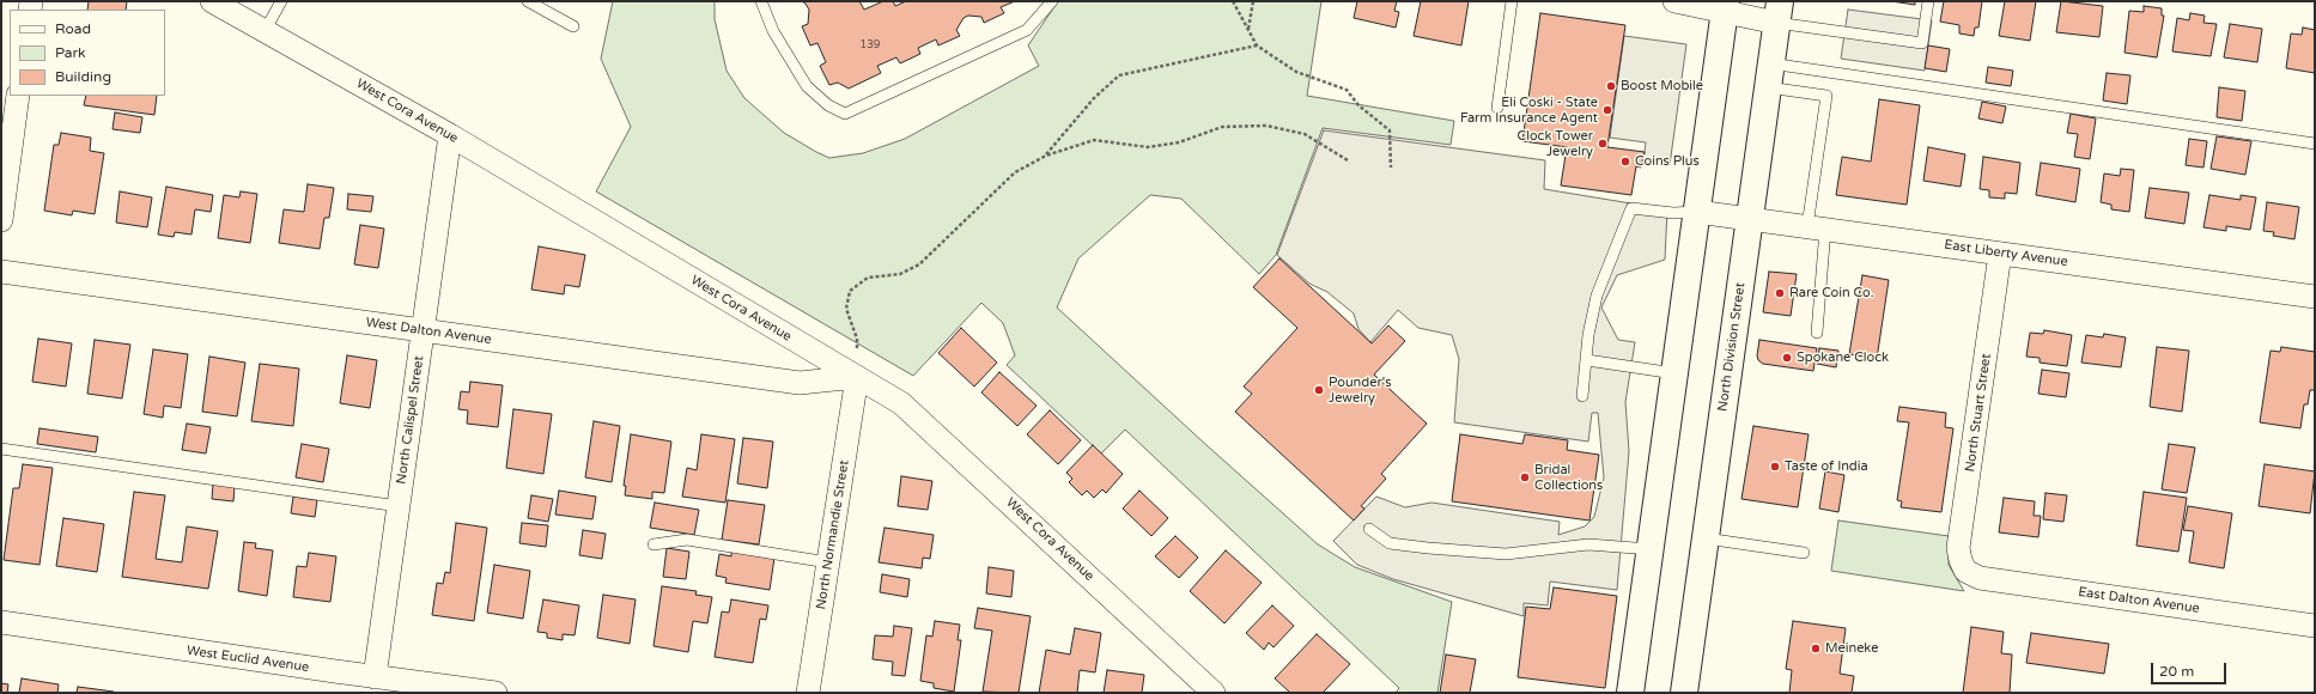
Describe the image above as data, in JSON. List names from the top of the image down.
{
  "streets": {
    "main road": ["North Division Street"],
    "street": [
      "West Cora Avenue",
      "East Liberty Avenue",
      "West Dalton Avenue",
      "North Stuart Street",
      "North Calispel Street",
      "North Normandie Street",
      "East Dalton Avenue",
      "West Euclid Avenue"
    ]
  },
  "crossings": [
    ["West Cora Avenue", "West Dalton Avenue"],
    ["West Cora Avenue", "North Calispel Street"],
    ["West Cora Avenue", "North Normandie Street"],
    ["East Liberty Avenue", "North Division Street"],
    ["East Liberty Avenue", "North Stuart Street"],
    ["West Dalton Avenue", "North Calispel Street"],
    ["West Dalton Avenue", "North Normandie Street"],
    ["North Stuart Street", "East Dalton Avenue"],
    ["North Calispel Street", "West Euclid Avenue"]
  ],
  "places": [
    "Boost Mobile",
    "Eli Coski - State Farm Insurance Agent",
    "Clock Tower Jewelry",
    "Coins Plus",
    "Rare Coin Co.",
    "Spokane Clock",
    "Pounder's Jewelry",
    "Taste of India",
    "Bridal Collections",
    "Meineke"
  ],
  "house_numbers": ["139"],
  "legend": ["Road", "Park", "Building"],
  "scale_bar": "20 m"
}
